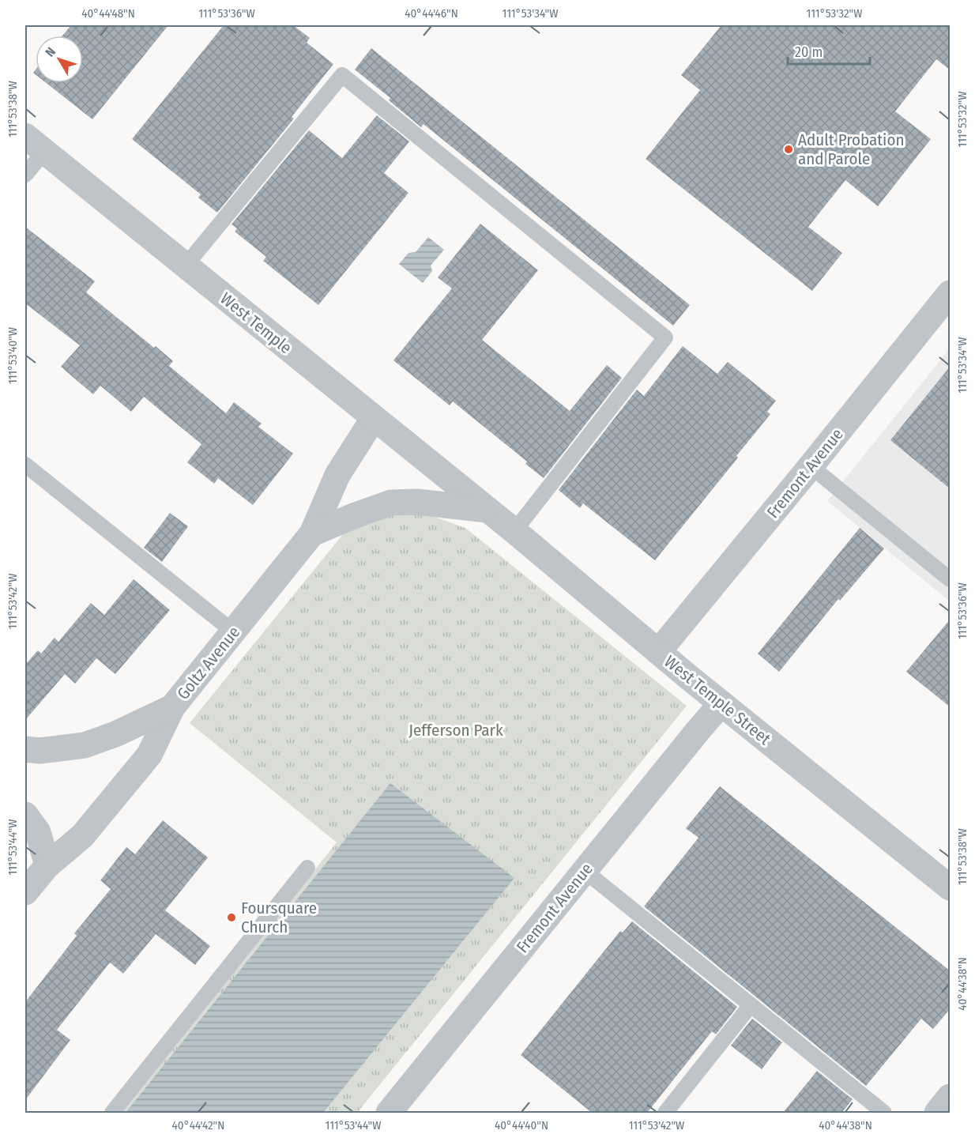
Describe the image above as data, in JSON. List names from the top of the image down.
{
  "streets": {
    "street": [
      "West Temple",
      "Fremont Avenue",
      "Goltz Avenue",
      "West Temple Street"
    ]
  },
  "crossings": [
    ["West Temple", "Goltz Avenue"],
    ["West Temple", "West Temple Street"],
    ["Fremont Avenue", "West Temple Street"]
  ],
  "parks": ["Jefferson Park"],
  "places": ["Adult Probation and Parole", "Foursquare Church"],
  "scale_bar": "20 m",
  "north": "top left",
  "coordinates": [
    "40°44'48\"N",
    "111°53'36\"W",
    "40°44'46\"N",
    "111°53'34\"W",
    "111°53'32\"W",
    "111°53'38\"W",
    "111°53'40\"W",
    "111°53'42\"W",
    "111°53'44\"W",
    "40°44'38\"N",
    "40°44'42\"N",
    "40°44'40\"N"
  ]
}
